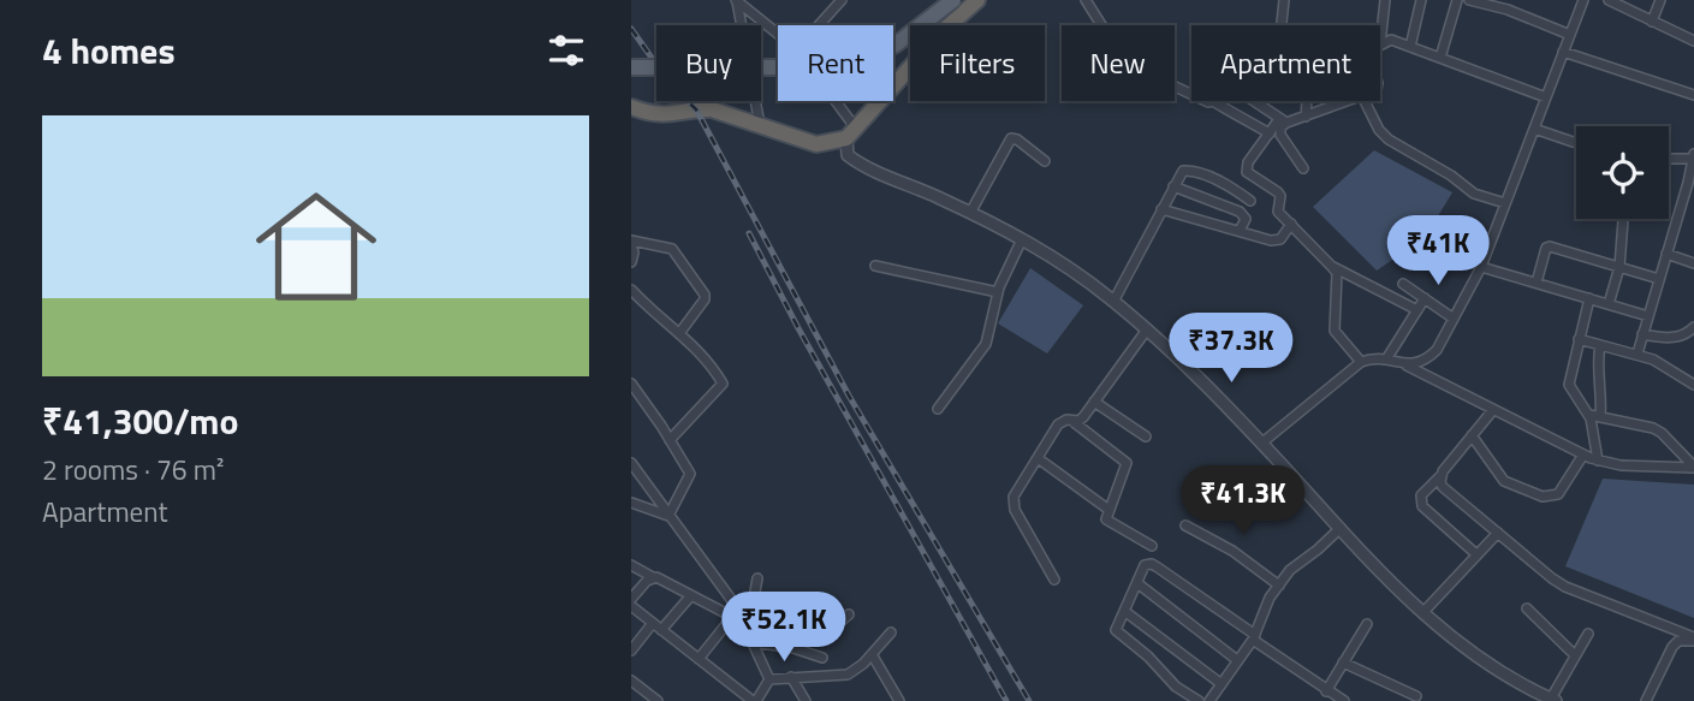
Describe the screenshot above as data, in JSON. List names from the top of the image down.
{
  "page": {
    "heading": "4 homes",
    "chip": [
      "Buy",
      "Rent",
      "Filters",
      "New",
      "Apartment"
    ],
    "list": [
      {
        "name": "₹41,300/mo",
        "note": "2 rooms · 76 m² · Apartment"
      }
    ],
    "price": [
      "₹41K",
      "₹37.3K",
      "₹41.3K",
      "₹52.1K"
    ]
  }
}
